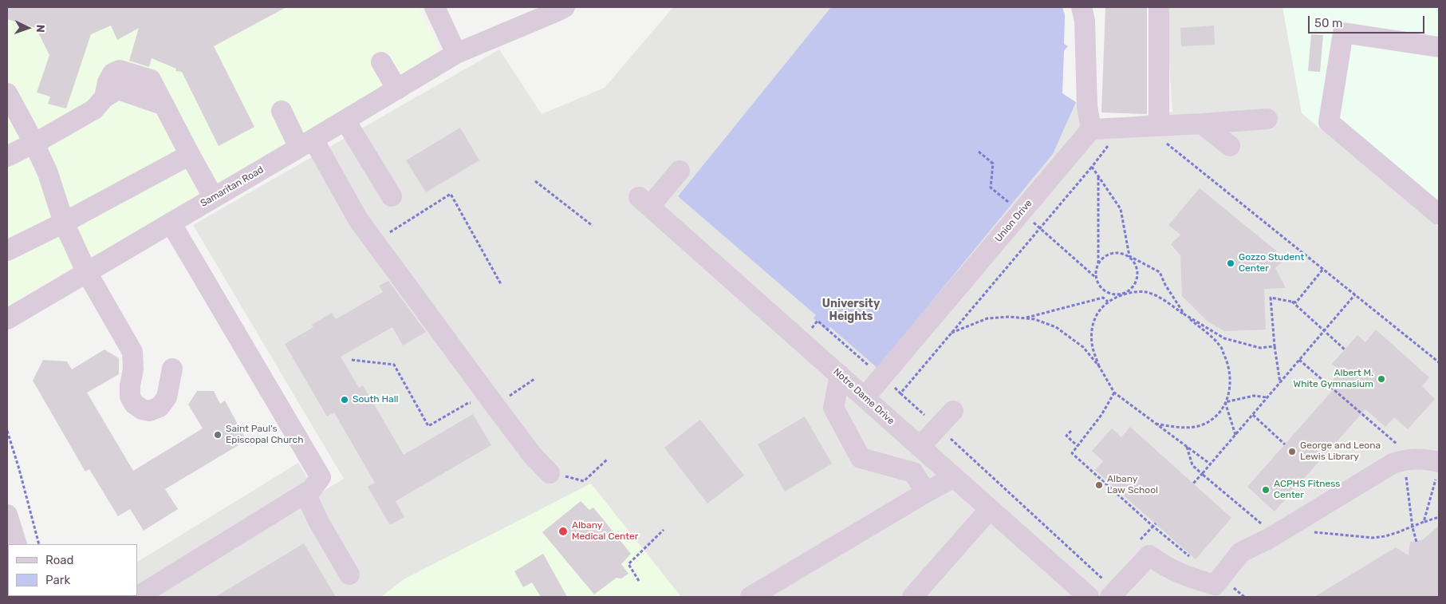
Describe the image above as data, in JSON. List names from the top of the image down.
{
  "streets": {
    "street": ["Samaritan Road", "Union Drive", "Notre Dame Drive"]
  },
  "crossings": [
    ["Union Drive", "Notre Dame Drive"]
  ],
  "districts": ["University Heights"],
  "places": [
    "Gozzo Student Center",
    "Albert M. White Gymnasium",
    "South Hall",
    "Saint Paul's Episcopal Church",
    "George and Leona Lewis Library",
    "Albany Law School",
    "ACPHS Fitness Center",
    "Albany Medical Center"
  ],
  "legend": ["Road", "Park"],
  "scale_bar": "50 m",
  "north": "right"
}
